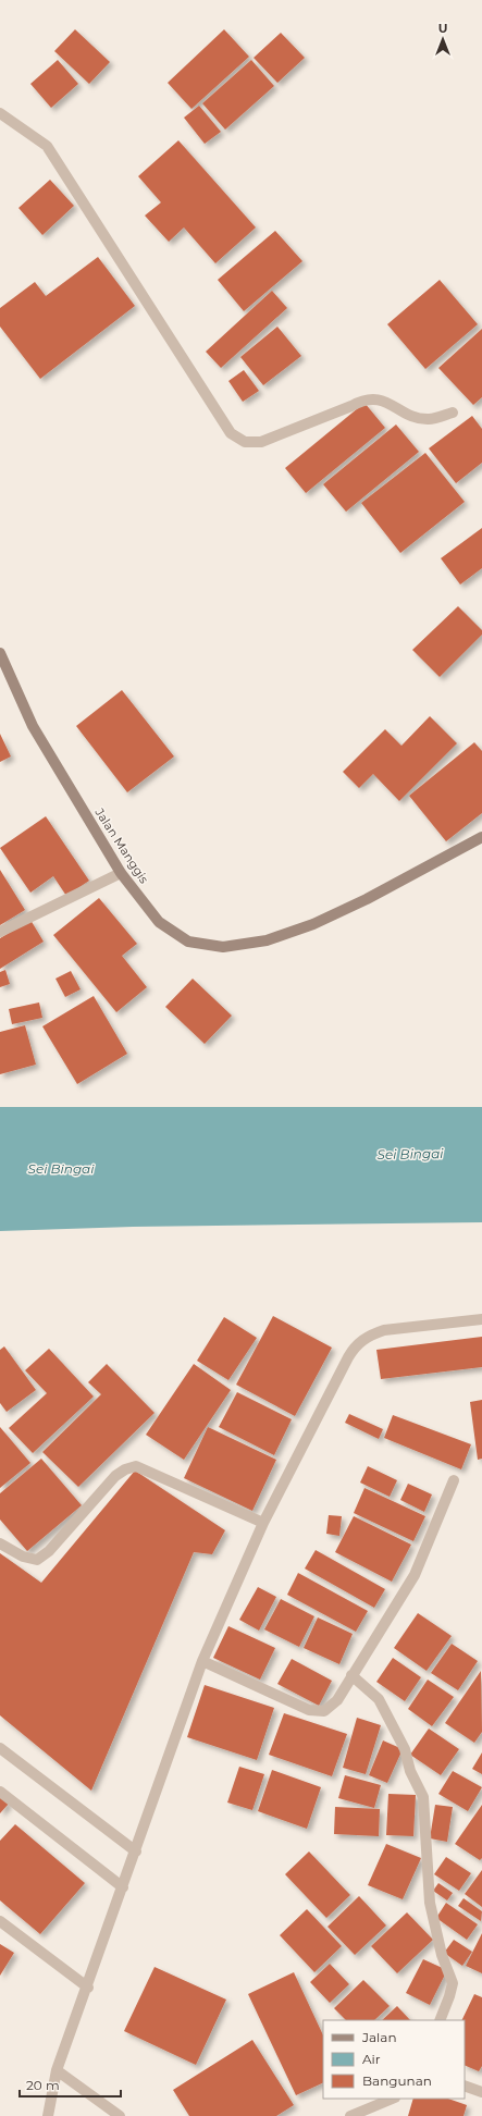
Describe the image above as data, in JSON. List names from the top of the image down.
{
  "streets": {
    "street": ["Jalan Manggis"]
  },
  "water": ["Sei Bingai"],
  "legend": ["Jalan", "Air", "Bangunan"],
  "scale_bar": "20 m",
  "north": "top"
}
